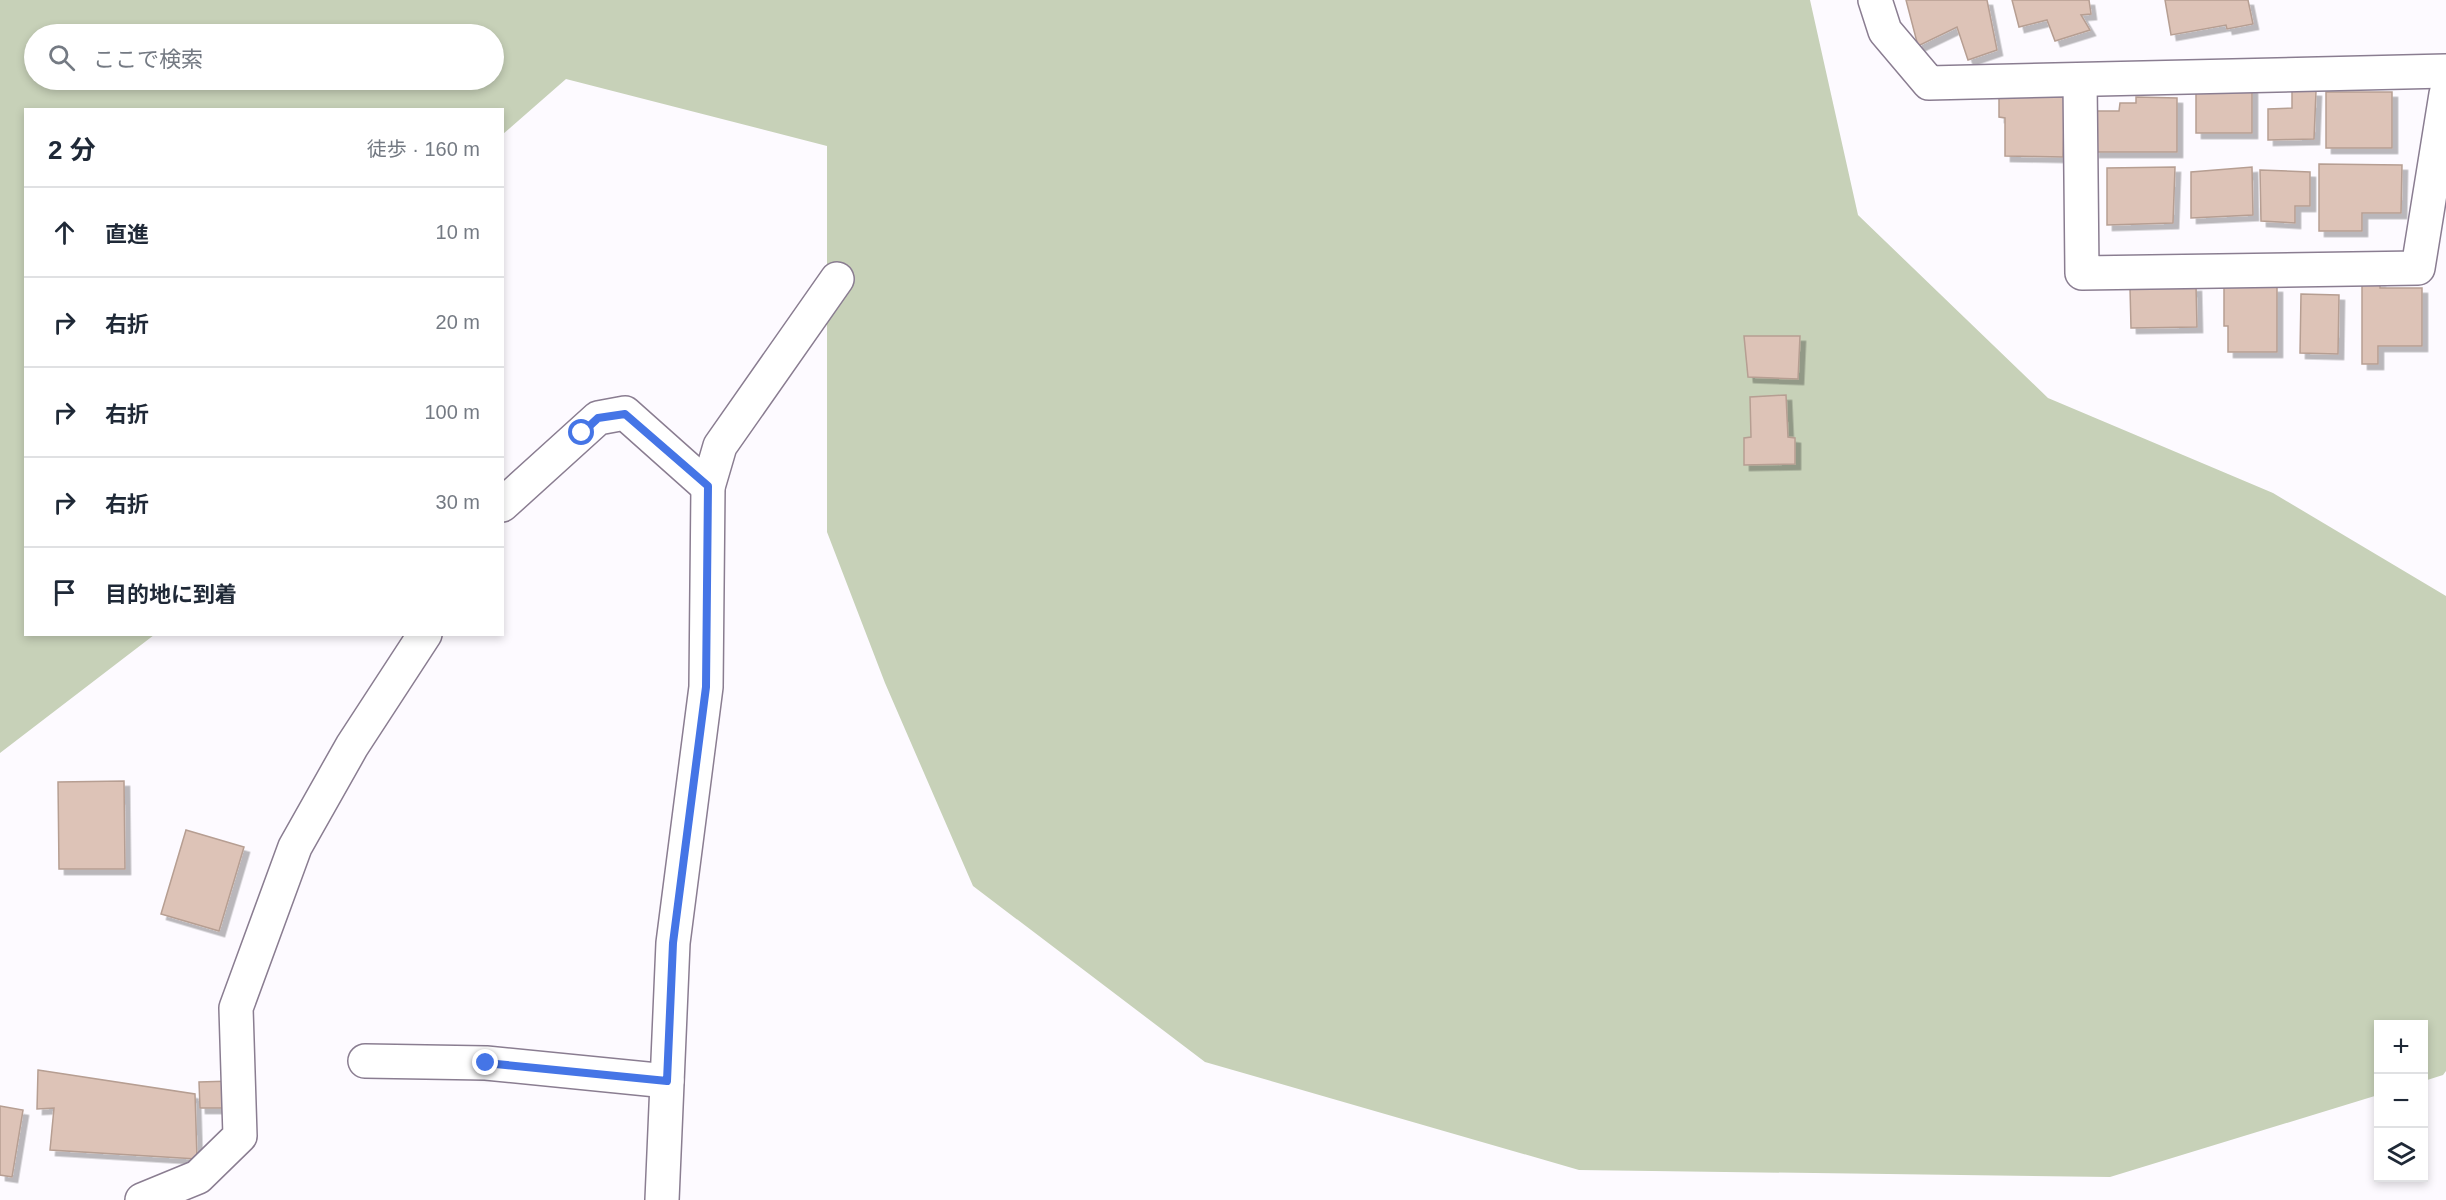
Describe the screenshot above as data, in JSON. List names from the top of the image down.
{
  "page": {
    "search": "ここで検索",
    "heading": ["2 分", "徒歩 · 160 m"],
    "list": [
      ["直進", "10 m"],
      ["右折", "20 m"],
      ["右折", "100 m"],
      ["右折", "30 m"],
      "目的地に到着"
    ],
    "map_buttons": ["+", "−"]
  }
}
